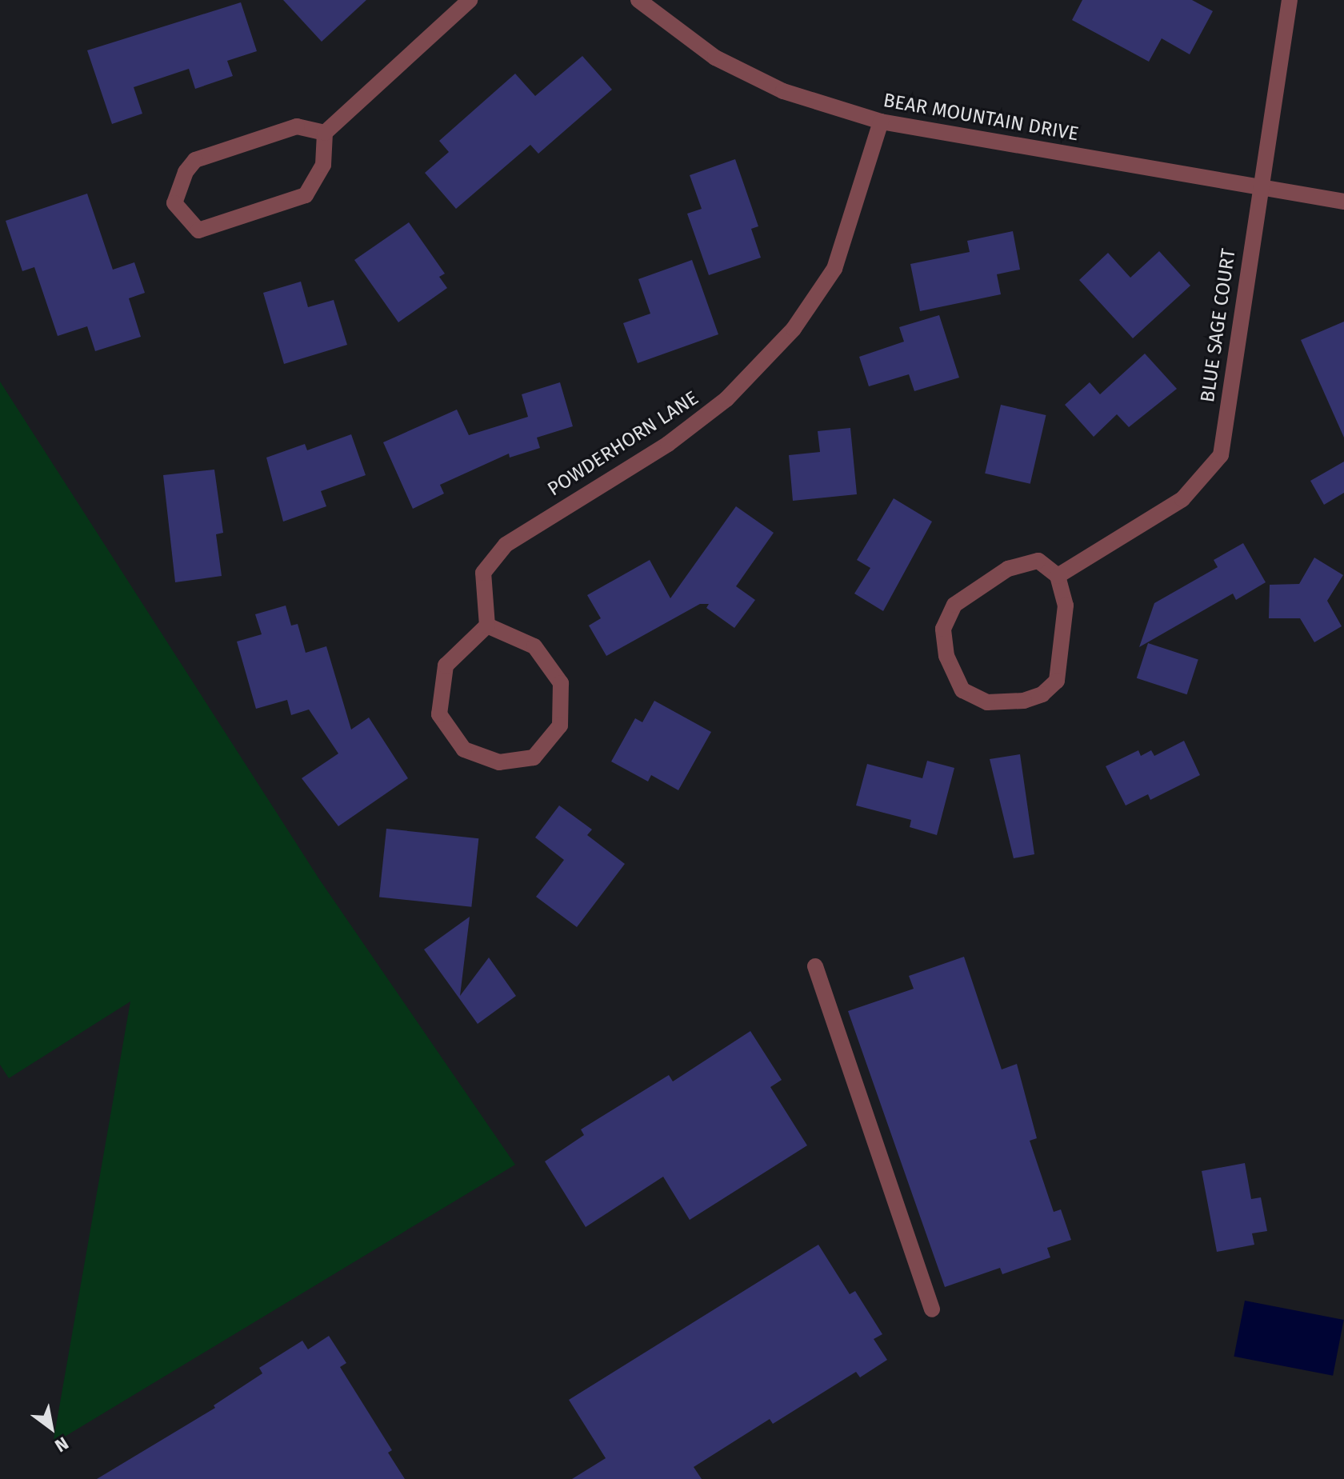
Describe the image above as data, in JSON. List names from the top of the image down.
{
  "streets": {
    "street": ["BEAR MOUNTAIN DRIVE", "BLUE SAGE COURT", "POWDERHORN LANE"]
  },
  "crossings": [
    ["BEAR MOUNTAIN DRIVE", "BLUE SAGE COURT"],
    ["BEAR MOUNTAIN DRIVE", "POWDERHORN LANE"]
  ],
  "north": "bottom right"
}
